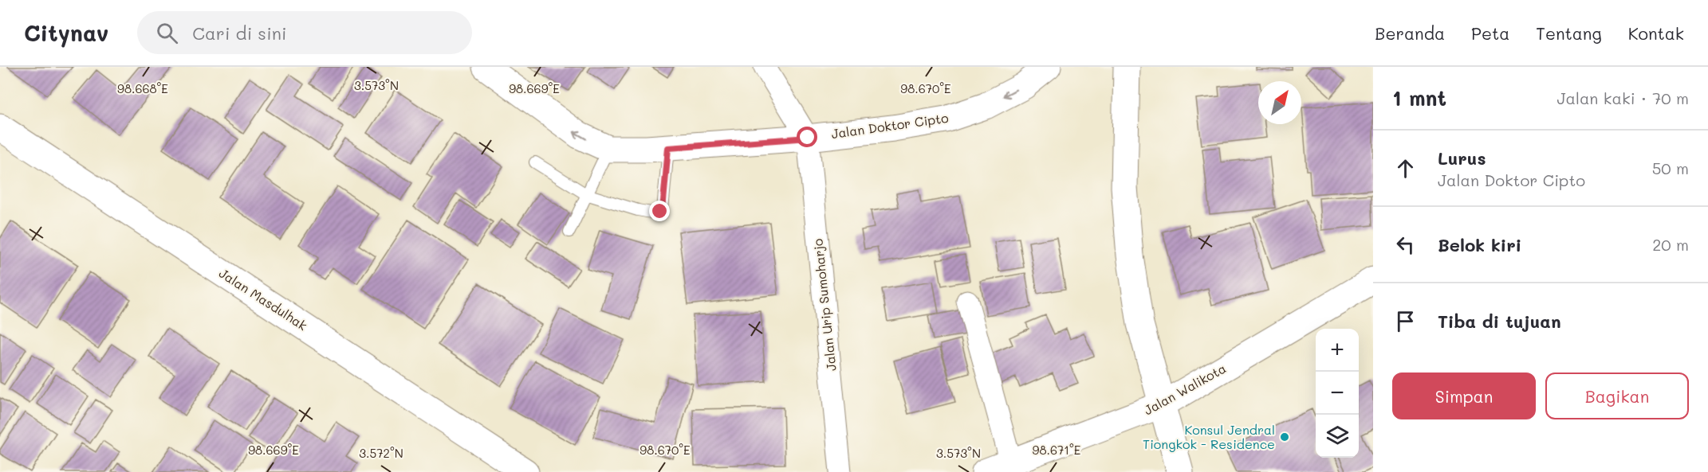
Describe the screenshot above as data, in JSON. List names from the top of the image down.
{
  "streets": {
    "street": [
      "Jalan Doktor Cipto",
      "Jalan Masdulhak",
      "Jalan Urip Sumoharjo",
      "Jalan Walikota"
    ]
  },
  "crossings": [
    ["Jalan Doktor Cipto", "Jalan Urip Sumoharjo"]
  ],
  "one_way": ["Jalan Doktor Cipto"],
  "places": ["Konsul Jendral Tiongkok - Residence"],
  "north": "top right",
  "page": {
    "header": "Citynav",
    "search": "Cari di sini",
    "nav": [
      "Beranda",
      "Peta",
      "Tentang",
      "Kontak"
    ],
    "heading": ["1 mnt", "Jalan kaki · 70 m"],
    "list": [
      ["Lurus", "Jalan Doktor Cipto", "50 m"],
      ["Belok kiri", "20 m"],
      "Tiba di tujuan"
    ],
    "map_buttons": ["+", "−"],
    "buttons": ["Simpan", "Bagikan"]
  },
  "coordinates": [
    "3.573°N",
    "98.668°E",
    "98.669°E",
    "98.670°E",
    "98.671°E",
    "3.572°N"
  ]
}
